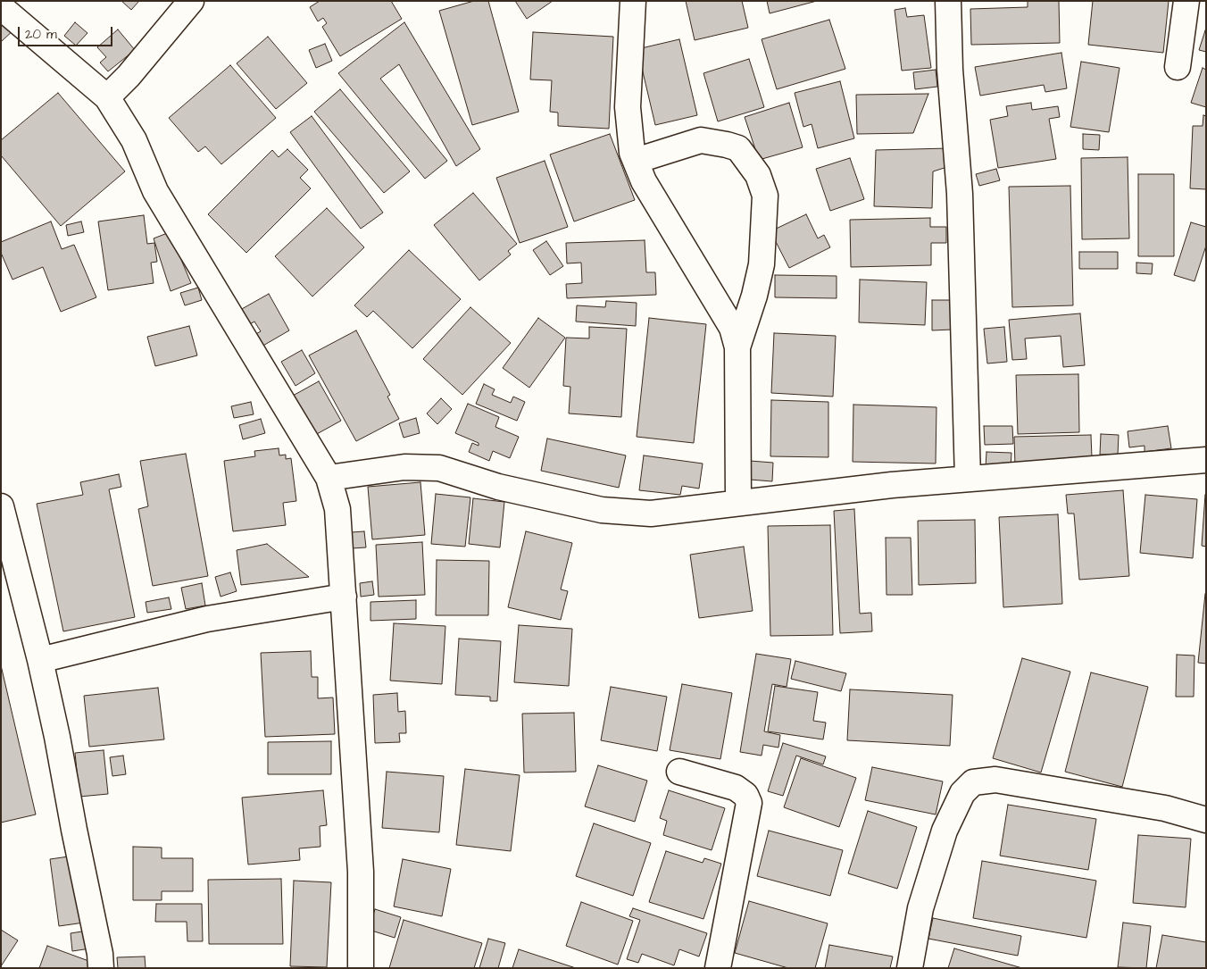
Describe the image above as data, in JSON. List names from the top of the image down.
{
  "scale_bar": "20 m"
}
